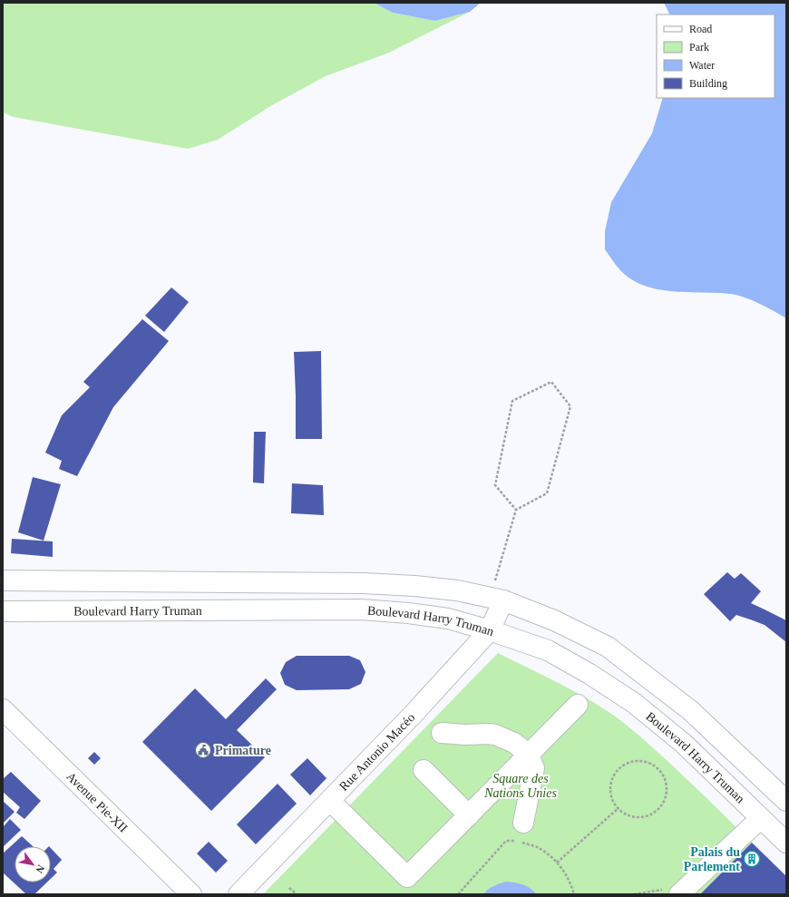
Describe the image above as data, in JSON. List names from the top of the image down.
{
  "streets": {
    "main road": ["Boulevard Harry Truman", "Rue Antonio Macéo", "Avenue Pie-XII"]
  },
  "crossings": [
    ["Boulevard Harry Truman", "Rue Antonio Macéo"]
  ],
  "parks": ["Square des Nations Unies"],
  "places": {
    "public building": ["Primature"],
    "building": ["Palais du Parlement"]
  },
  "legend": [
    "Road",
    "Park",
    "Water",
    "Building"
  ],
  "north": "bottom right"
}
